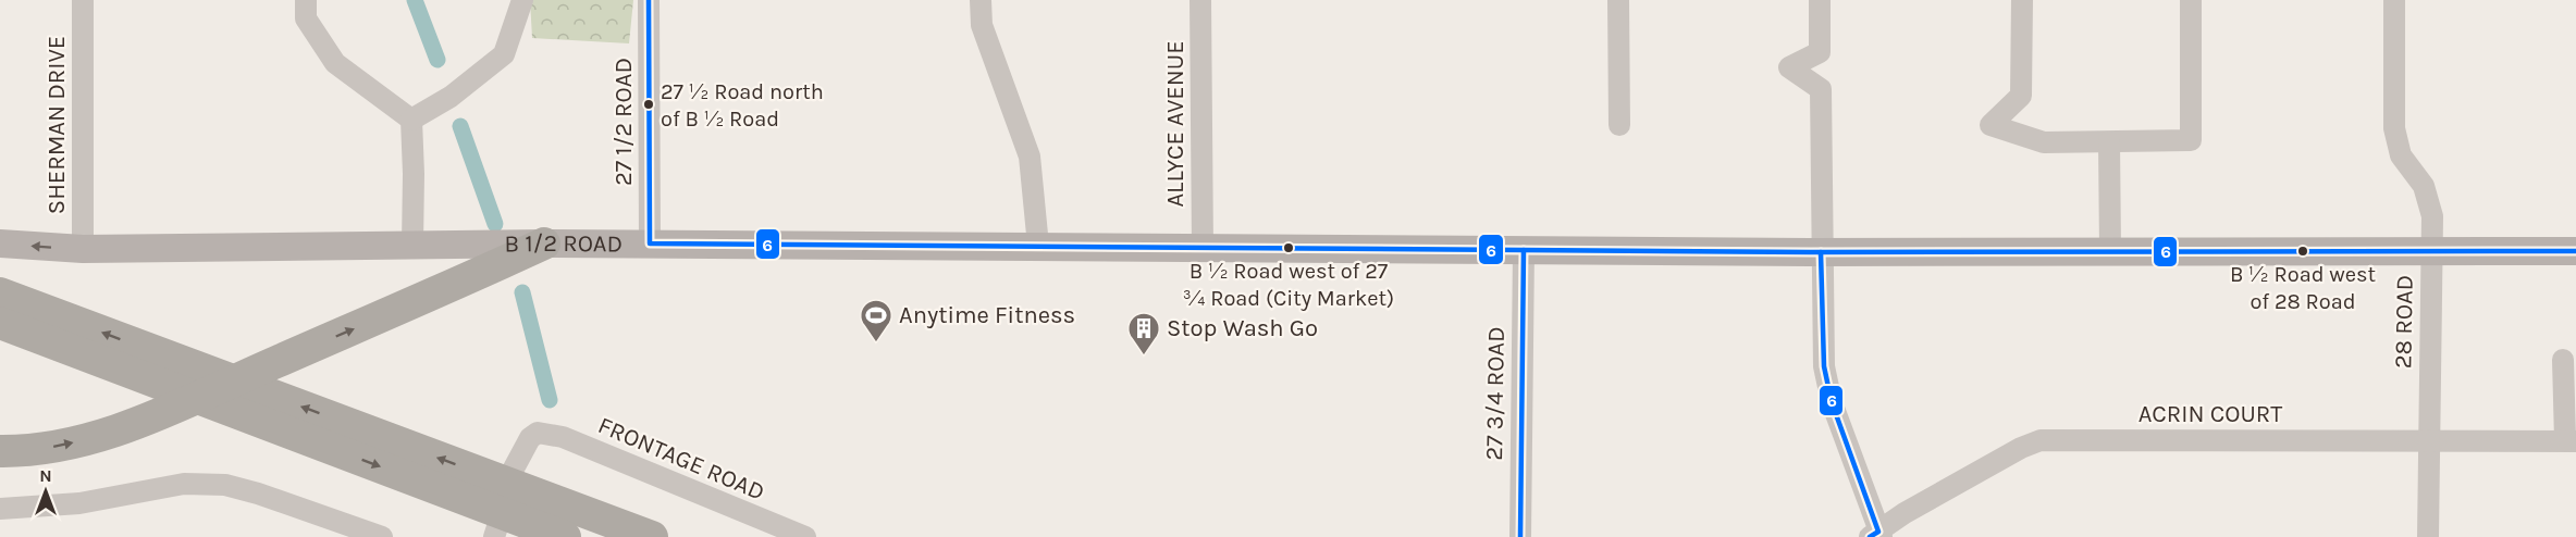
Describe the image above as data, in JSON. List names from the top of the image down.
{
  "streets": {
    "main road": ["B 1/2 ROAD"],
    "street": [
      "27 1/2 ROAD",
      "ALLYCE AVENUE",
      "SHERMAN DRIVE",
      "28 ROAD",
      "27 3/4 ROAD",
      "ACRIN COURT",
      "FRONTAGE ROAD"
    ]
  },
  "crossings": [
    ["27 1/2 ROAD", "B 1/2 ROAD"],
    ["ALLYCE AVENUE", "B 1/2 ROAD"],
    ["SHERMAN DRIVE", "B 1/2 ROAD"],
    ["B 1/2 ROAD", "28 ROAD"],
    ["B 1/2 ROAD", "27 3/4 ROAD"],
    ["28 ROAD", "ACRIN COURT"]
  ],
  "places": {
    "other": ["27 ½ Road north of B ½ Road", "B ½ Road west of 27 ¾ Road (City Market)", "B ½ Road west of 28 Road"],
    "sports": ["Anytime Fitness"],
    "building": ["Stop Wash Go"]
  },
  "lines": ["transit line 6"],
  "north": "top"
}
